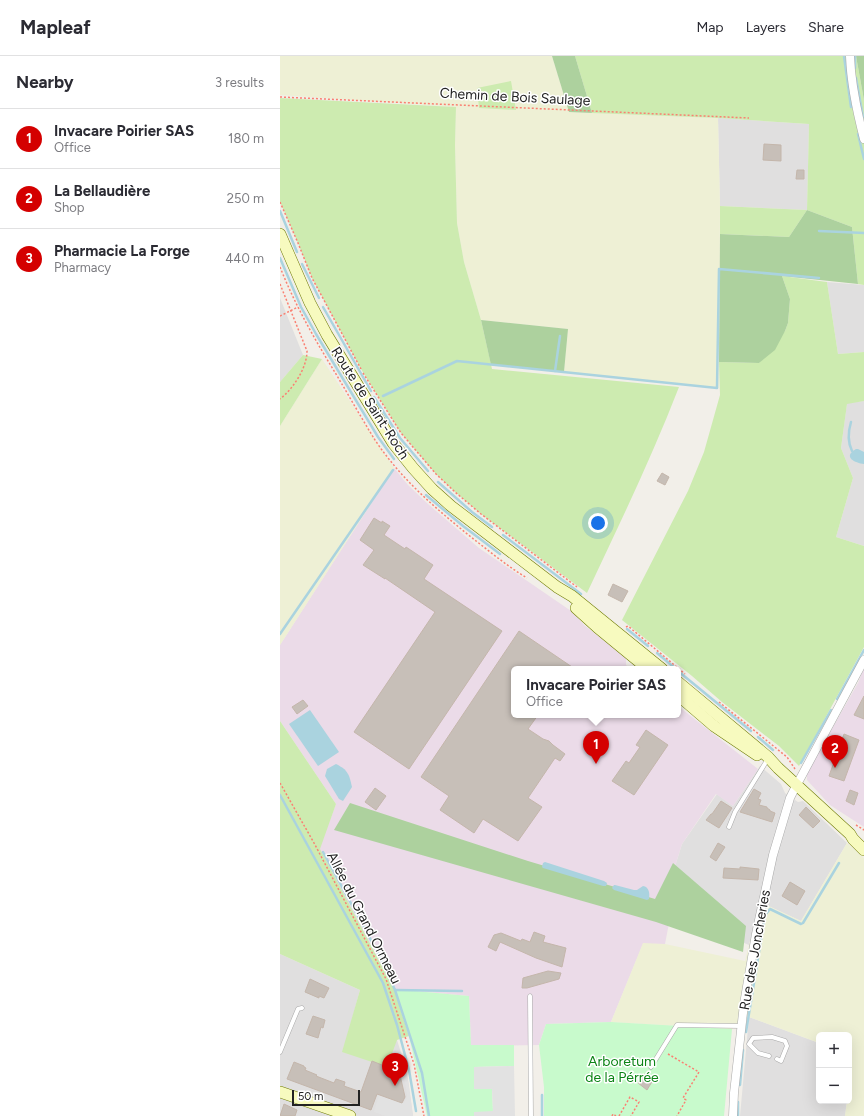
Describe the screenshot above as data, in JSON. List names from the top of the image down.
{
  "streets": {
    "street": ["Route de Saint-Roch", "Rue des Joncheries"],
    "path": ["Chemin de Bois Saulage", "Allée du Grand Ormeau"]
  },
  "parks": ["Arboretum de la Pérrée"],
  "scale_bar": "50 m",
  "page": {
    "header": "Mapleaf",
    "nav": ["Map", "Layers", "Share"],
    "heading": ["Nearby", "3 results"],
    "list": [
      {
        "mark": "1",
        "name": "Invacare Poirier SAS",
        "note": "Office",
        "value": "180 m"
      },
      {
        "mark": "2",
        "name": "La Bellaudière",
        "note": "Shop",
        "value": "250 m"
      },
      {
        "mark": "3",
        "name": "Pharmacie La Forge",
        "note": "Pharmacy",
        "value": "440 m"
      }
    ],
    "popup": ["Invacare Poirier SAS", "Office"],
    "pins": ["1", "2", "3"],
    "map_buttons": ["+", "−"],
    "scale": "50 m"
  }
}
